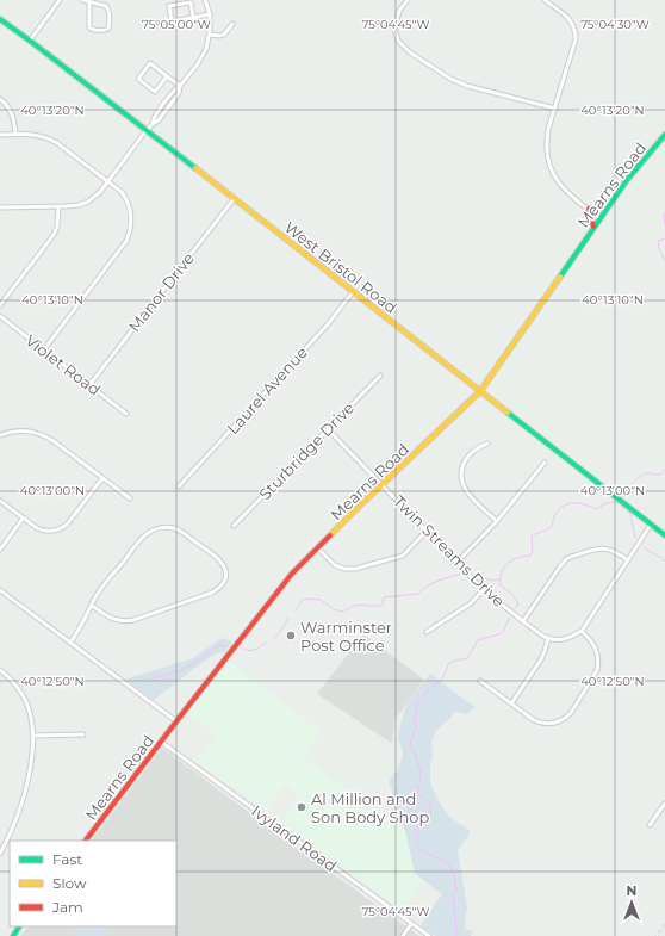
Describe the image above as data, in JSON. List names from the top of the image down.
{
  "streets": {
    "street": [
      "Mearns Road",
      "West Bristol Road",
      "Manor Drive",
      "Violet Road",
      "Laurel Avenue",
      "Sturbridge Drive",
      "Twin Streams Drive",
      "Ivyland Road"
    ]
  },
  "crossings": [
    ["Mearns Road", "West Bristol Road"],
    ["Mearns Road", "Twin Streams Drive"],
    ["Mearns Road", "Ivyland Road"],
    ["West Bristol Road", "Manor Drive"],
    ["West Bristol Road", "Laurel Avenue"],
    ["Manor Drive", "Violet Road"],
    ["Sturbridge Drive", "Twin Streams Drive"]
  ],
  "places": ["Warminster Post Office", "Al Million and Son Body Shop"],
  "legend": ["Fast", "Slow", "Jam"],
  "north": "top",
  "coordinates": [
    "75°05'00\"W",
    "75°04'45\"W",
    "75°04'30\"W",
    "40°13'20\"N",
    "40°13'10\"N",
    "40°13'00\"N",
    "40°12'50\"N"
  ]
}
